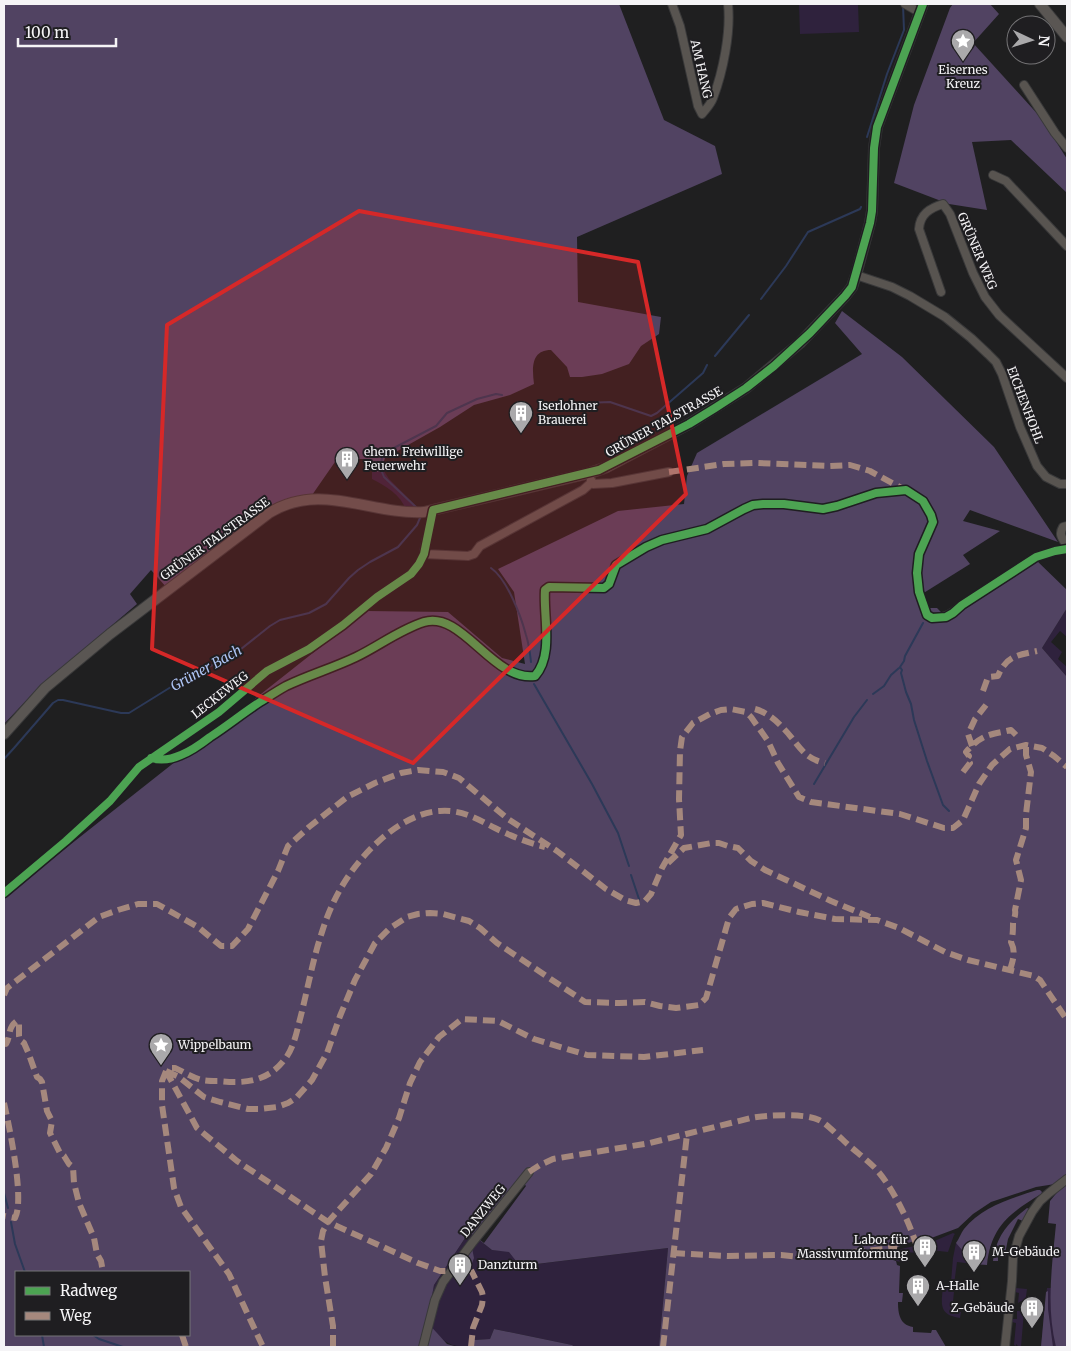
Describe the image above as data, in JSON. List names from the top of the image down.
{
  "streets": {
    "main road": ["GRÜNER TALSTRASSE"],
    "street": [
      "AM HANG",
      "GRÜNER WEG",
      "EICHENHOHL",
      "LECKEWEG",
      "DANZWEG"
    ]
  },
  "crossings": [
    ["EICHENHOHL", "GRÜNER TALSTRASSE"],
    ["GRÜNER TALSTRASSE", "LECKEWEG"]
  ],
  "water": ["Grüner Bach"],
  "places": {
    "place": ["Eisernes Kreuz", "Wippelbaum"],
    "building": [
      "Iserlohner Brauerei",
      "ehem. Freiwillige Feuerwehr",
      "Labor für Massivumformung",
      "M-Gebäude",
      "Danzturm",
      "A-Halle",
      "Z-Gebäude"
    ]
  },
  "legend": ["Radweg", "Weg"],
  "scale_bar": "100 m",
  "north": "right"
}
